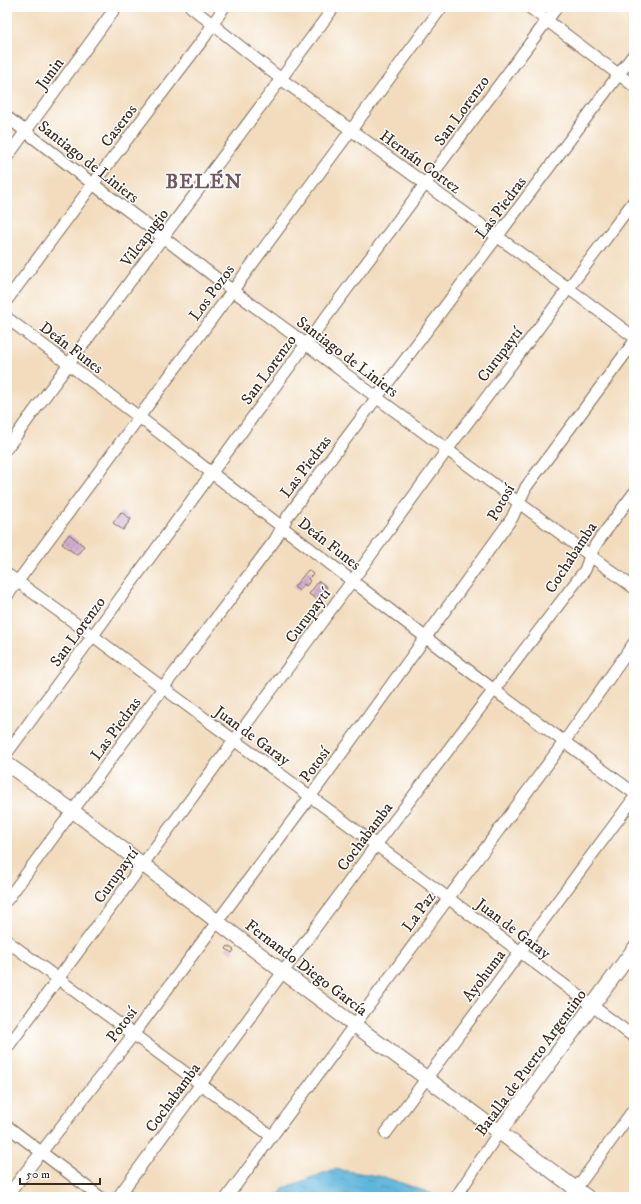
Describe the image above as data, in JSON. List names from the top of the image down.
{
  "streets": {
    "main road": ["Fernando Diego García", "Batalla de Puerto Argentino"],
    "street": [
      "Junin",
      "San Lorenzo",
      "Caseros",
      "Santiago de Liniers",
      "Hernán Cortez",
      "Las Piedras",
      "Vilcapugio",
      "Los Pozos",
      "Deán Funes",
      "Curupaytí",
      "Potosí",
      "Cochabamba",
      "Juan de Garay",
      "La Paz",
      "Ayohuma"
    ]
  },
  "crossings": [
    ["Junin", "Santiago de Liniers"],
    ["San Lorenzo", "Santiago de Liniers"],
    ["San Lorenzo", "Hernán Cortez"],
    ["San Lorenzo", "Deán Funes"],
    ["San Lorenzo", "Juan de Garay"],
    ["Caseros", "Santiago de Liniers"],
    ["Caseros", "Hernán Cortez"],
    ["Santiago de Liniers", "Las Piedras"],
    ["Santiago de Liniers", "Vilcapugio"],
    ["Santiago de Liniers", "Los Pozos"],
    ["Santiago de Liniers", "Curupaytí"],
    ["Santiago de Liniers", "Potosí"],
    ["Santiago de Liniers", "Cochabamba"],
    ["Hernán Cortez", "Las Piedras"],
    ["Hernán Cortez", "Vilcapugio"],
    ["Hernán Cortez", "Los Pozos"],
    ["Hernán Cortez", "Curupaytí"],
    ["Las Piedras", "Deán Funes"],
    ["Las Piedras", "Juan de Garay"],
    ["Las Piedras", "Fernando Diego García"],
    ["Vilcapugio", "Deán Funes"],
    ["Los Pozos", "Deán Funes"],
    ["Los Pozos", "Juan de Garay"],
    ["Deán Funes", "Curupaytí"],
    ["Deán Funes", "Potosí"],
    ["Deán Funes", "Cochabamba"],
    ["Deán Funes", "La Paz"],
    ["Curupaytí", "Juan de Garay"],
    ["Curupaytí", "Fernando Diego García"],
    ["Potosí", "Juan de Garay"],
    ["Potosí", "Fernando Diego García"],
    ["Cochabamba", "Juan de Garay"],
    ["Cochabamba", "Fernando Diego García"],
    ["Juan de Garay", "La Paz"],
    ["Juan de Garay", "Ayohuma"],
    ["Juan de Garay", "Batalla de Puerto Argentino"],
    ["La Paz", "Fernando Diego García"],
    ["Fernando Diego García", "Ayohuma"],
    ["Fernando Diego García", "Batalla de Puerto Argentino"]
  ],
  "districts": ["BELÉN"],
  "scale_bar": "50 m"
}
